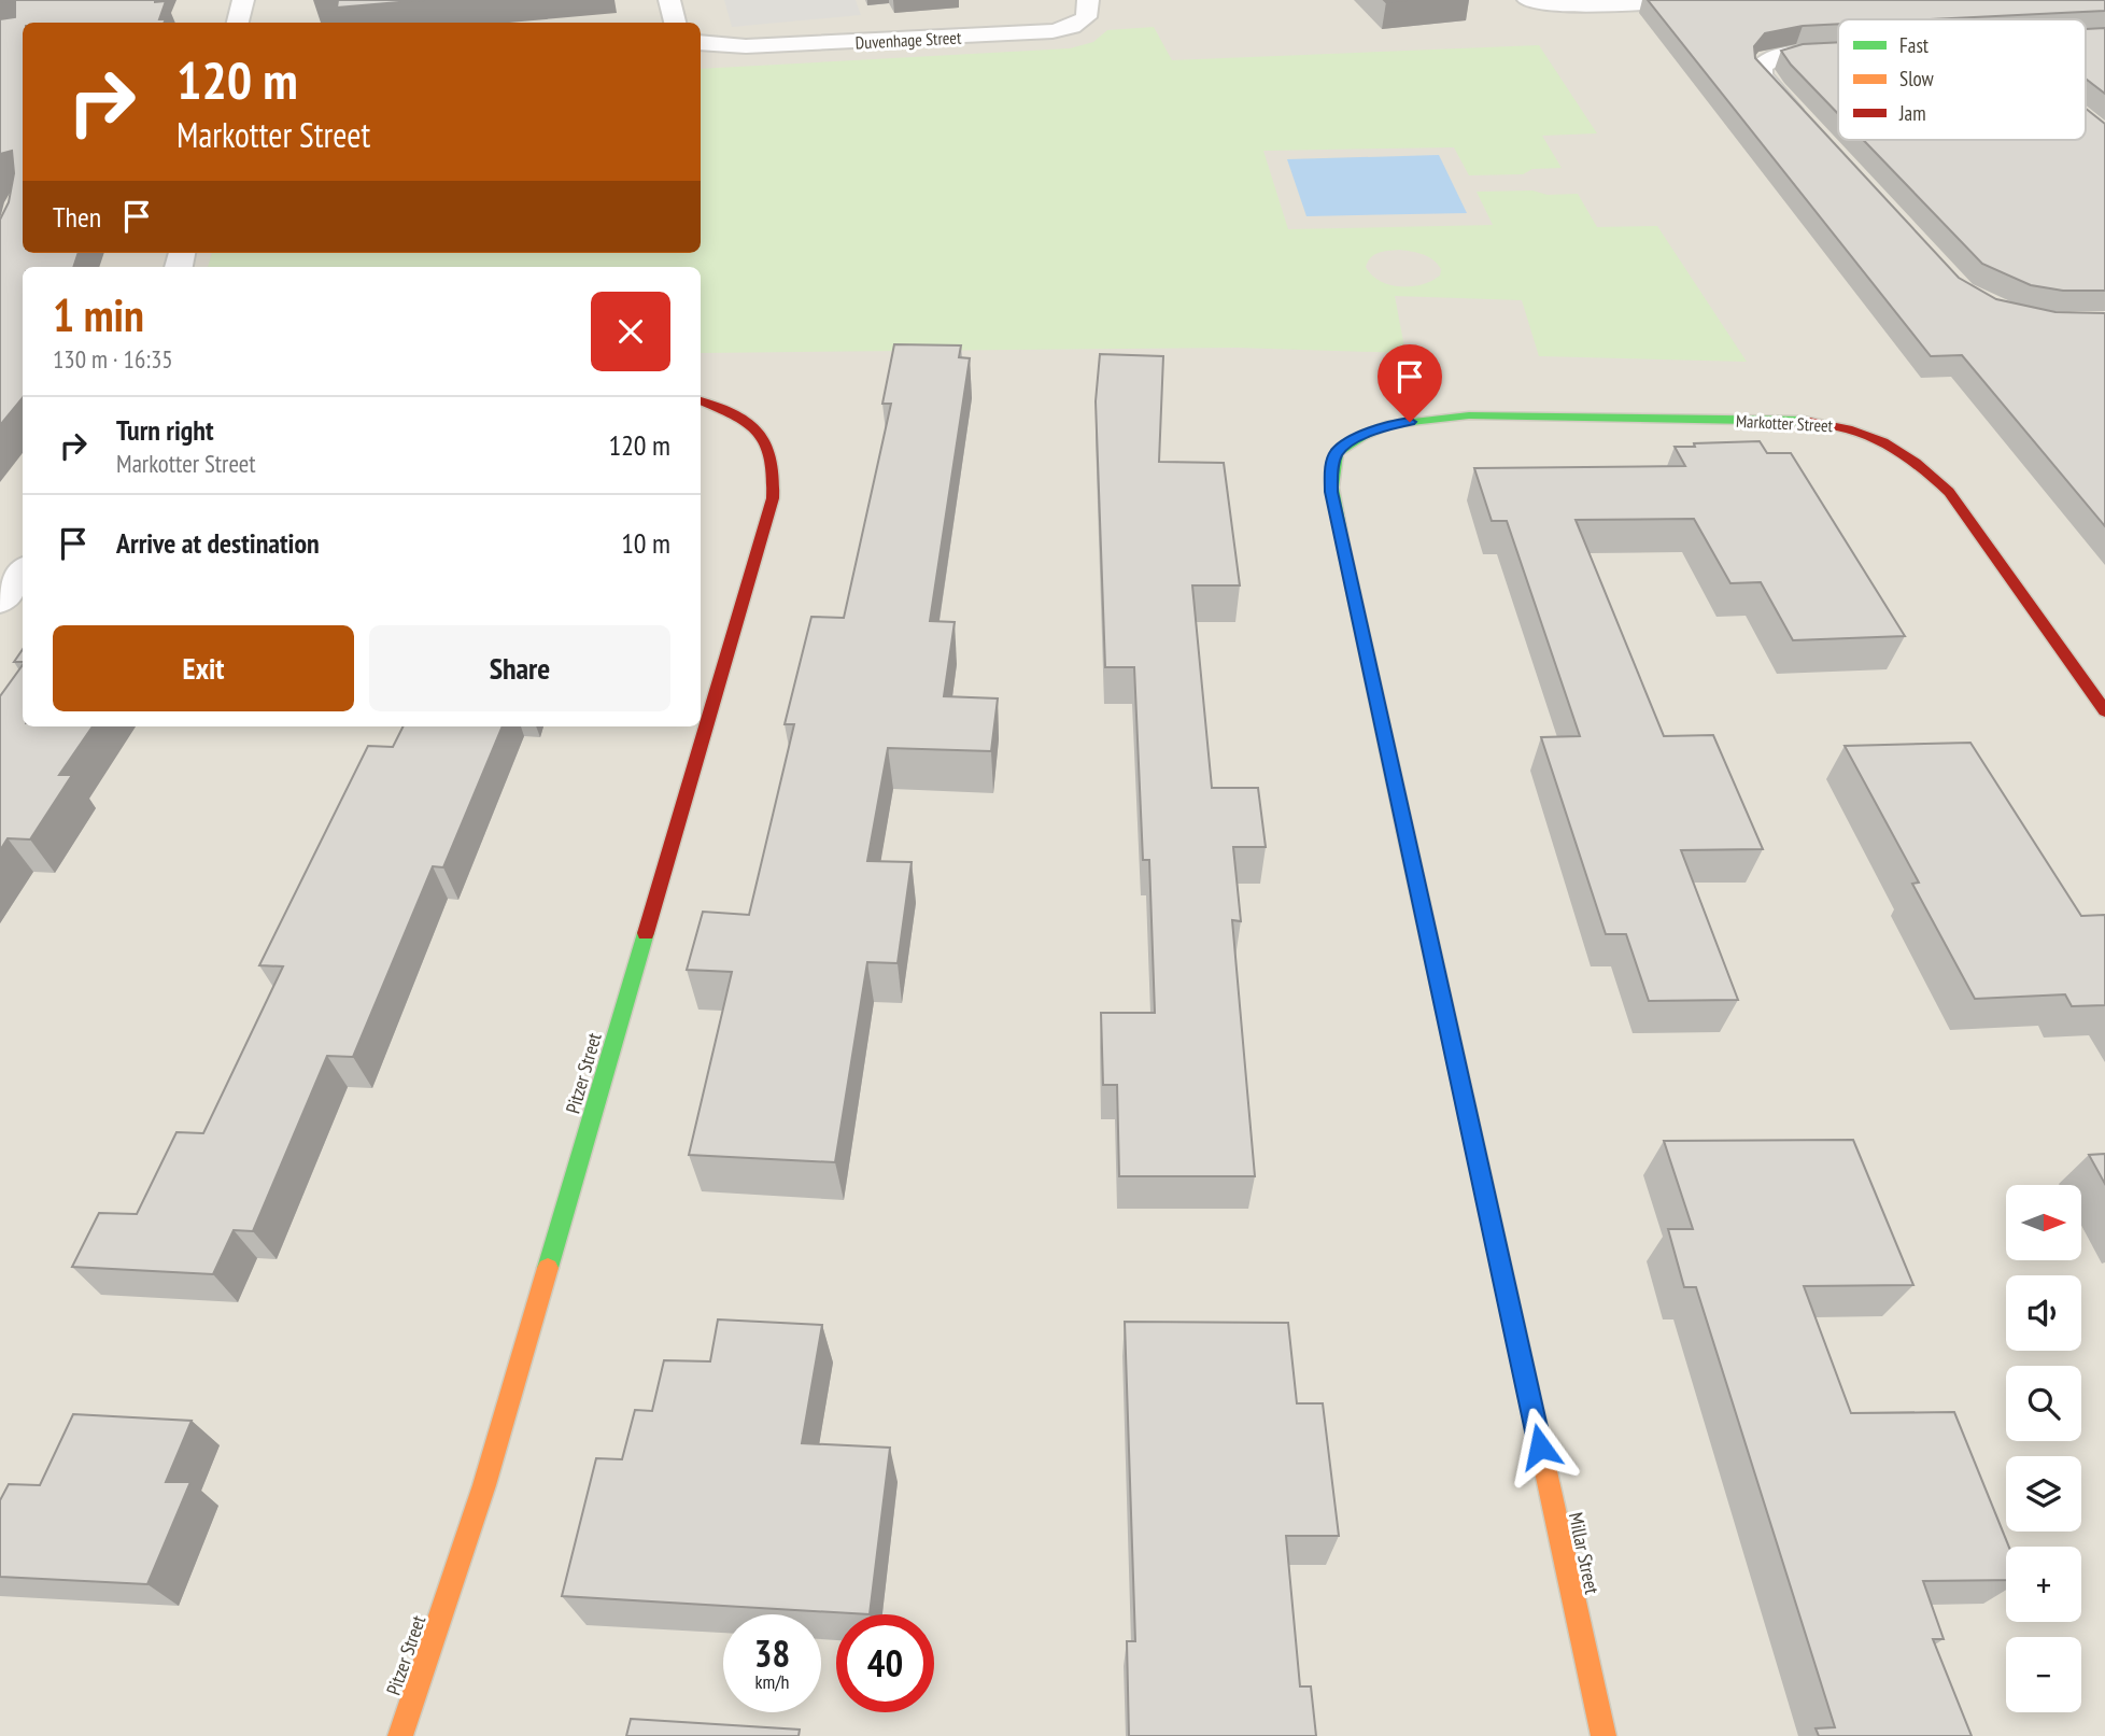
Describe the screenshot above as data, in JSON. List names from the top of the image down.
{
  "streets": {
    "street": [
      "Duvenhage Street",
      "Markotter Street",
      "Pitzer Street",
      "Millar Street"
    ]
  },
  "crossings": [
    ["Markotter Street", "Millar Street"]
  ],
  "legend": ["Fast", "Slow", "Jam"],
  "north": "right",
  "page": {
    "turn": ["120 m", "Markotter Street"],
    "then": "Then",
    "heading": ["1 min", "130 m · 16:35"],
    "list": [
      {
        "name": "Turn right",
        "note": "Markotter Street",
        "value": "120 m"
      },
      {
        "name": "Arrive at destination",
        "value": "10 m"
      }
    ],
    "buttons": ["Exit", "Share"],
    "map_buttons": ["+", "−"],
    "speed": "38 km/h",
    "limit": "40"
  }
}
